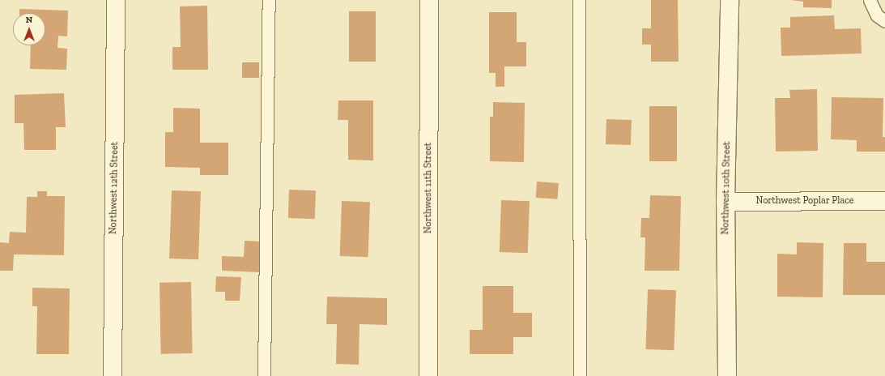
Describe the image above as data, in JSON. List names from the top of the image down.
{
  "streets": {
    "street": [
      "Northwest 12th Street",
      "Northwest 11th Street",
      "Northwest 10th Street",
      "Northwest Poplar Place"
    ]
  },
  "crossings": [
    ["Northwest 10th Street", "Northwest Poplar Place"]
  ],
  "north": "top"
}
